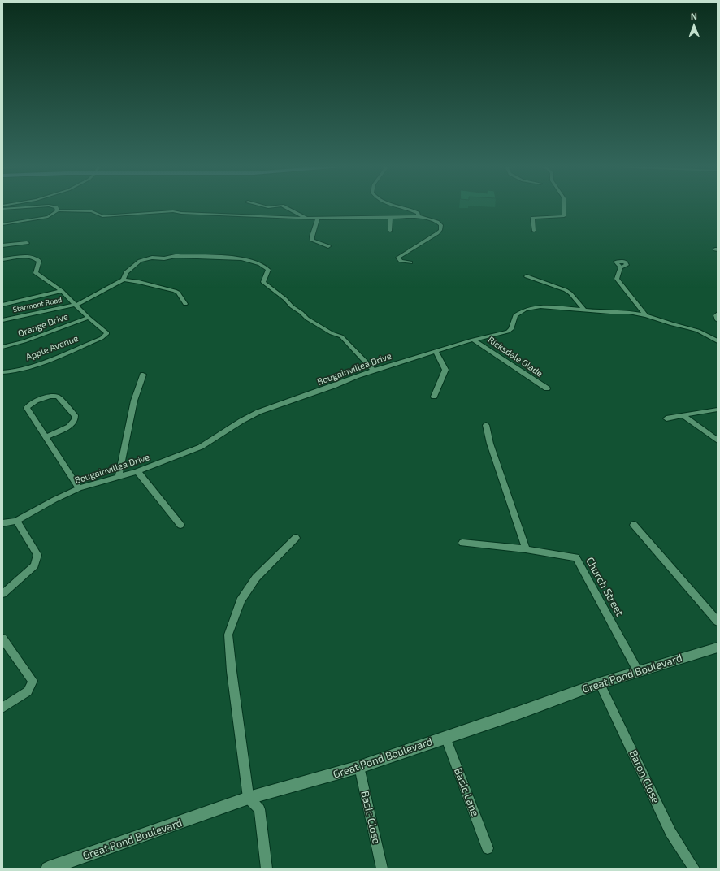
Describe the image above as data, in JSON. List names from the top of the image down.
{
  "streets": {
    "street": [
      "Starmont Road",
      "Orange Drive",
      "Apple Avenue",
      "Ricksdale Glade",
      "Bougainvillea Drive",
      "Church Street",
      "Great Pond Boulevard",
      "Baron Close",
      "Basic Lane",
      "Basic Close"
    ]
  },
  "crossings": [
    ["Orange Drive", "Apple Avenue"],
    ["Ricksdale Glade", "Bougainvillea Drive"],
    ["Church Street", "Great Pond Boulevard"],
    ["Great Pond Boulevard", "Baron Close"],
    ["Great Pond Boulevard", "Basic Lane"],
    ["Great Pond Boulevard", "Basic Close"]
  ],
  "north": "top"
}
